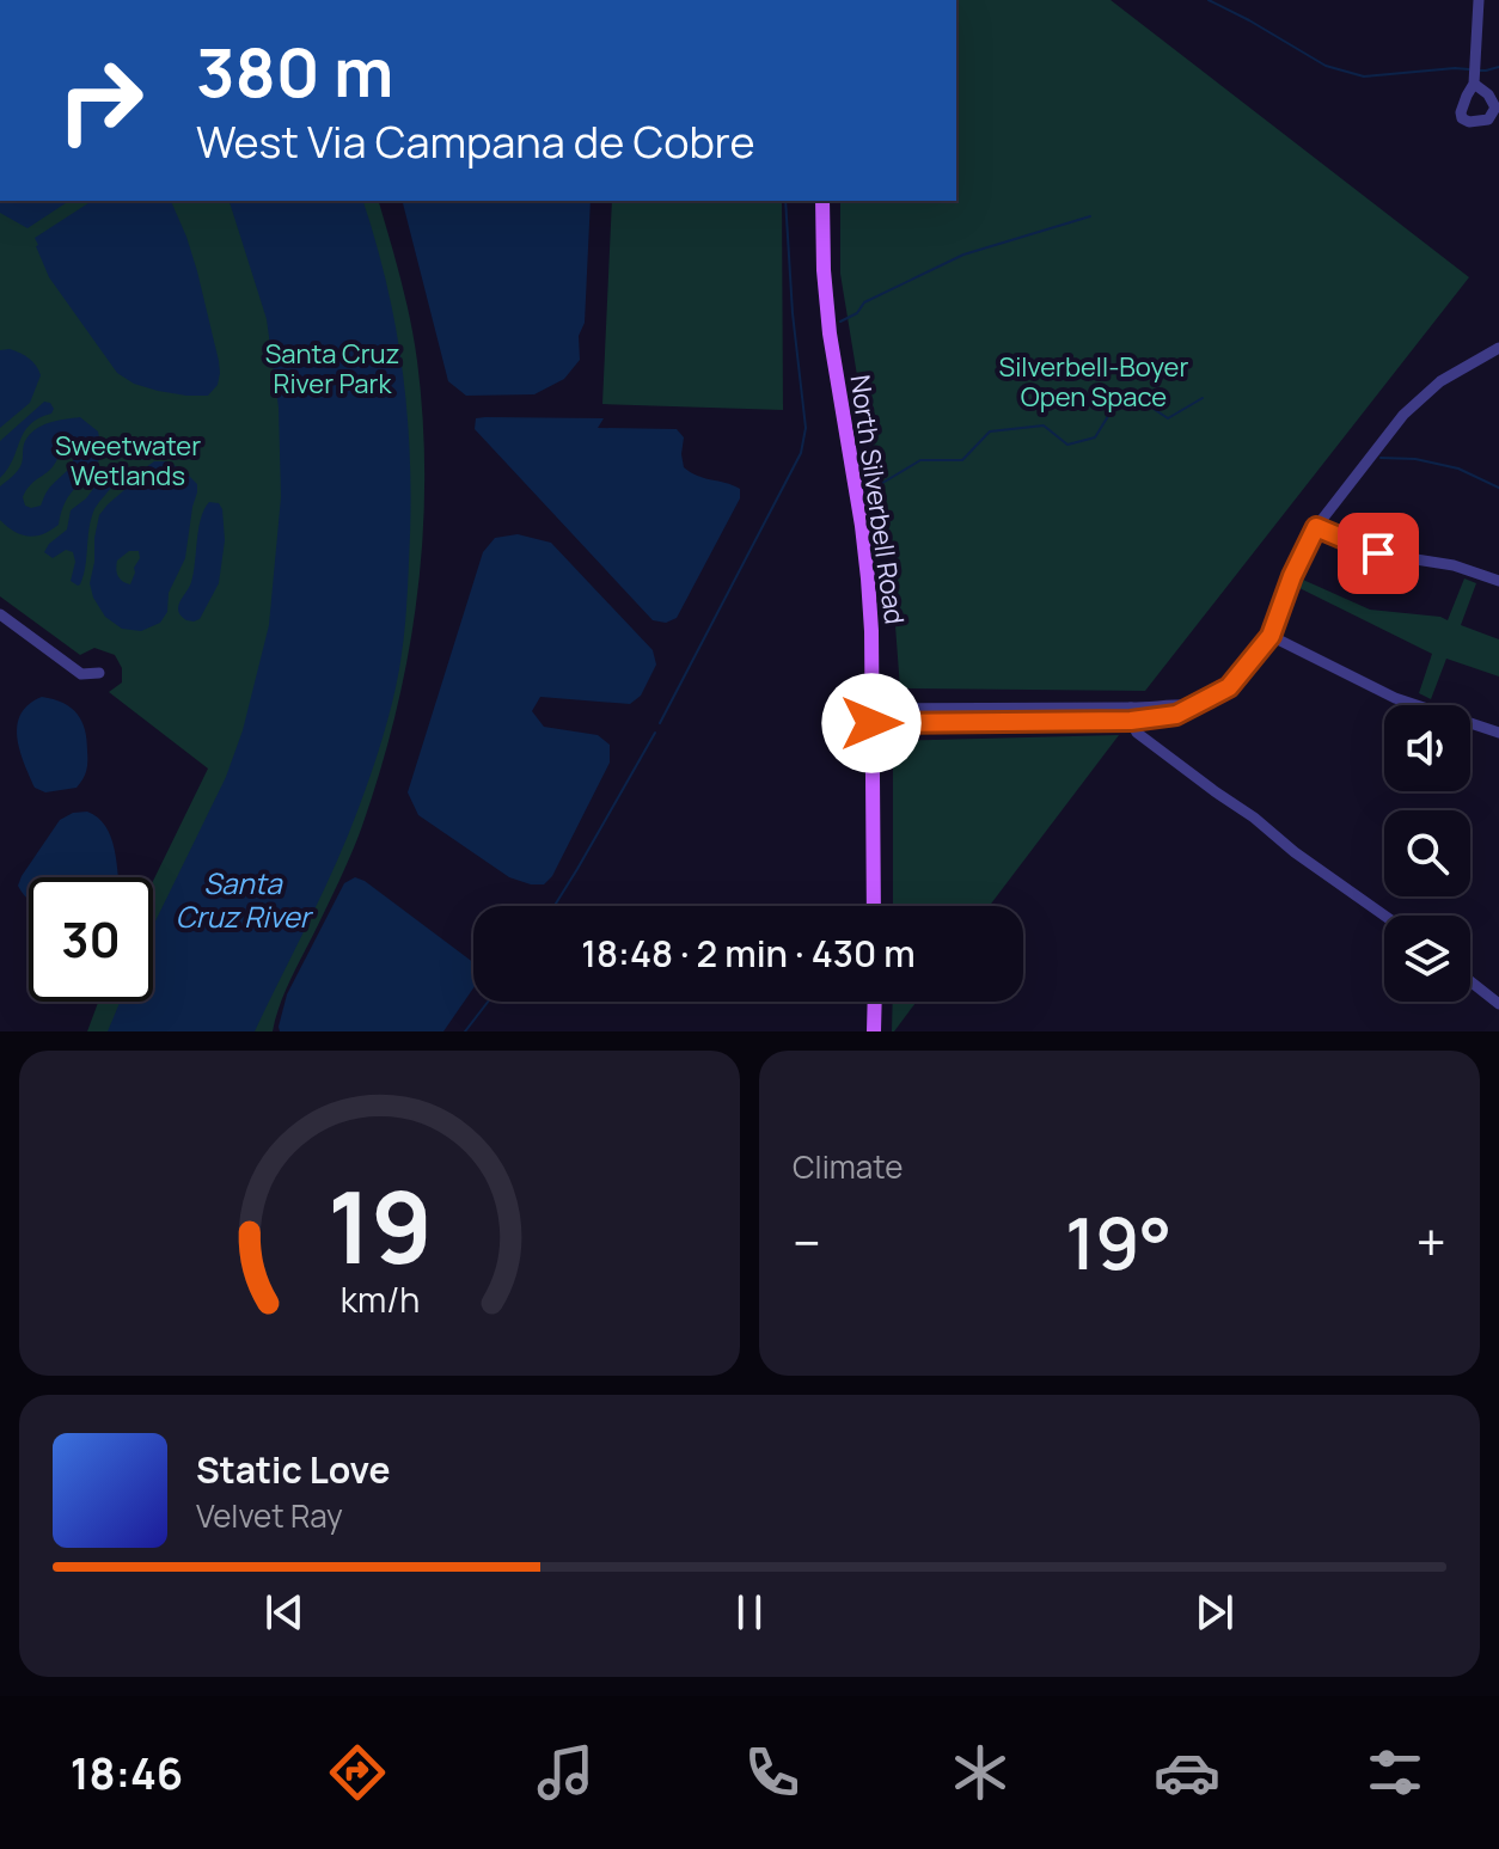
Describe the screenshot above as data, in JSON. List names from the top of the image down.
{
  "streets": {
    "main road": ["North Silverbell Road"]
  },
  "water": ["Santa Cruz River"],
  "parks": ["Santa Cruz River Park", "Silverbell-Boyer Open Space", "Sweetwater Wetlands"],
  "page": {
    "turn": ["380 m", "West Via Campana de Cobre"],
    "limit": "30",
    "trip": "18:48 · 2 min · 430 m",
    "tile": "Climate",
    "heat": ["−", "19°", "+"],
    "song": ["Static Love", "Velvet Ray"],
    "tabs": "18:46",
    "gauge": ["19", "km/h"]
  }
}
